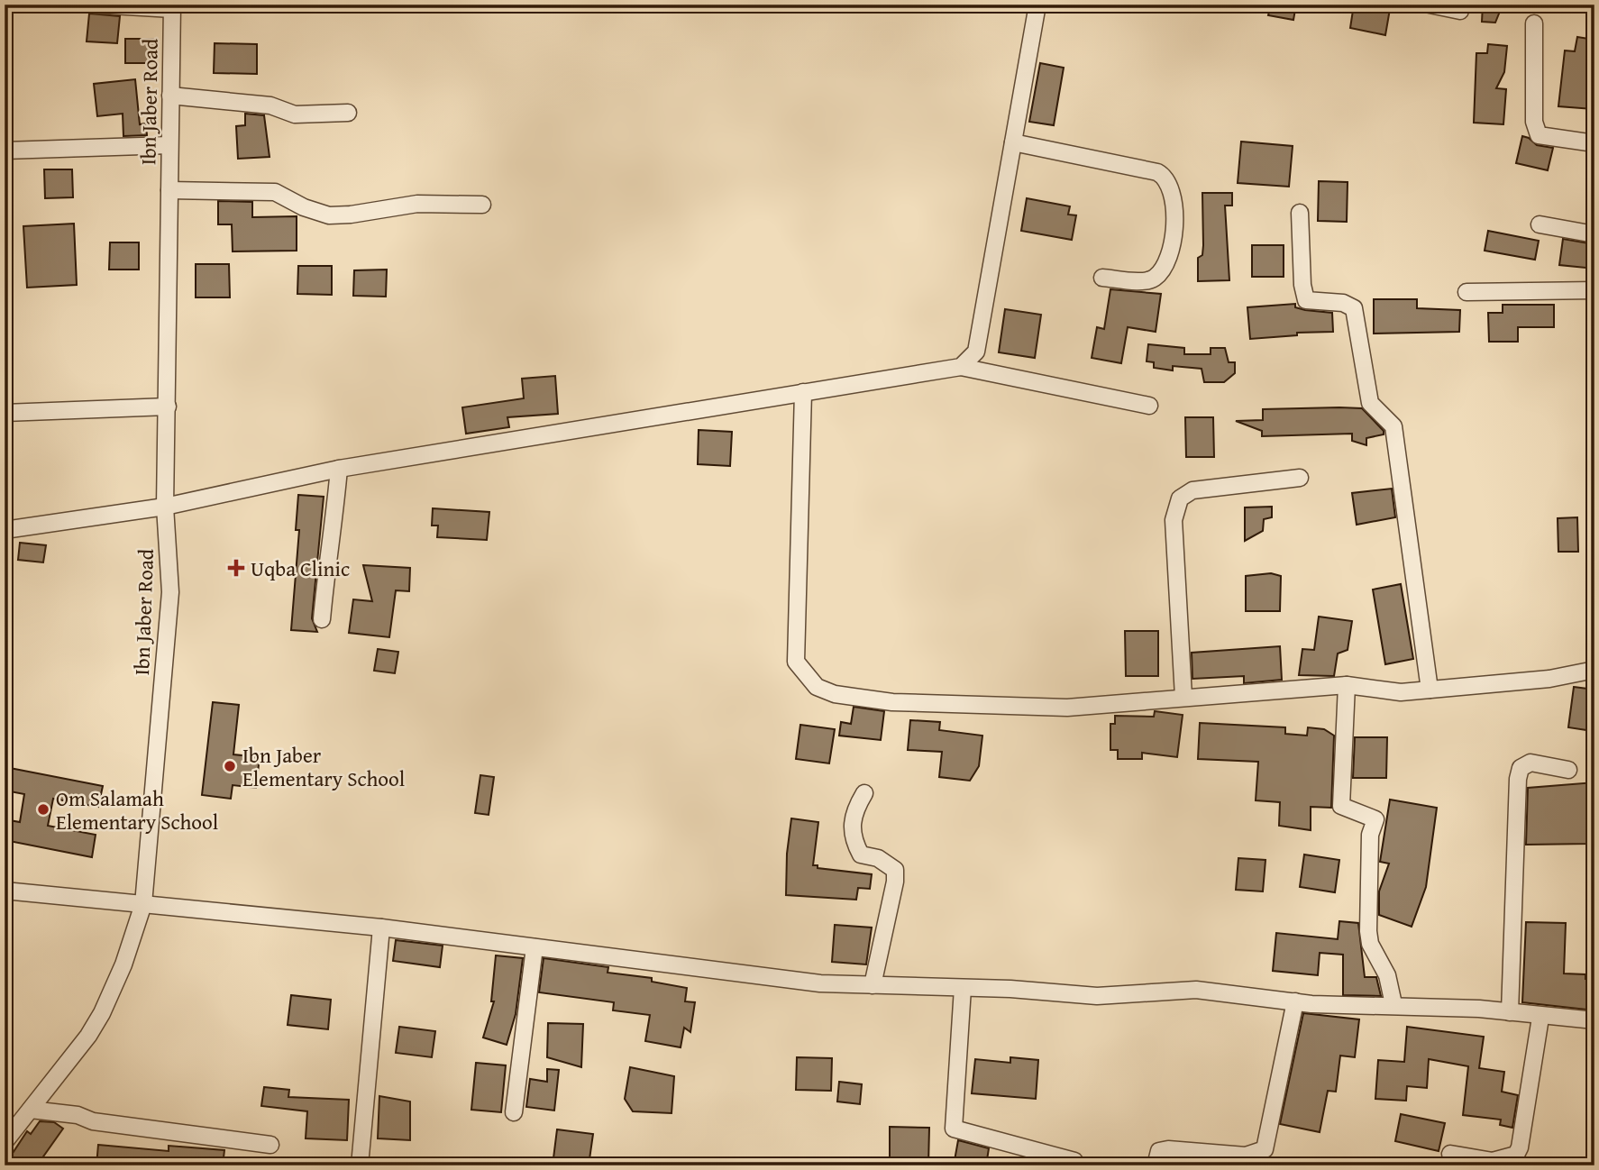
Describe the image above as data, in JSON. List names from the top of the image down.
{
  "streets": {
    "street": ["Ibn Jaber Road"]
  },
  "places": {
    "health": ["Uqba Clinic"],
    "other": ["Ibn Jaber Elementary School", "Om Salamah Elementary School"]
  }
}
